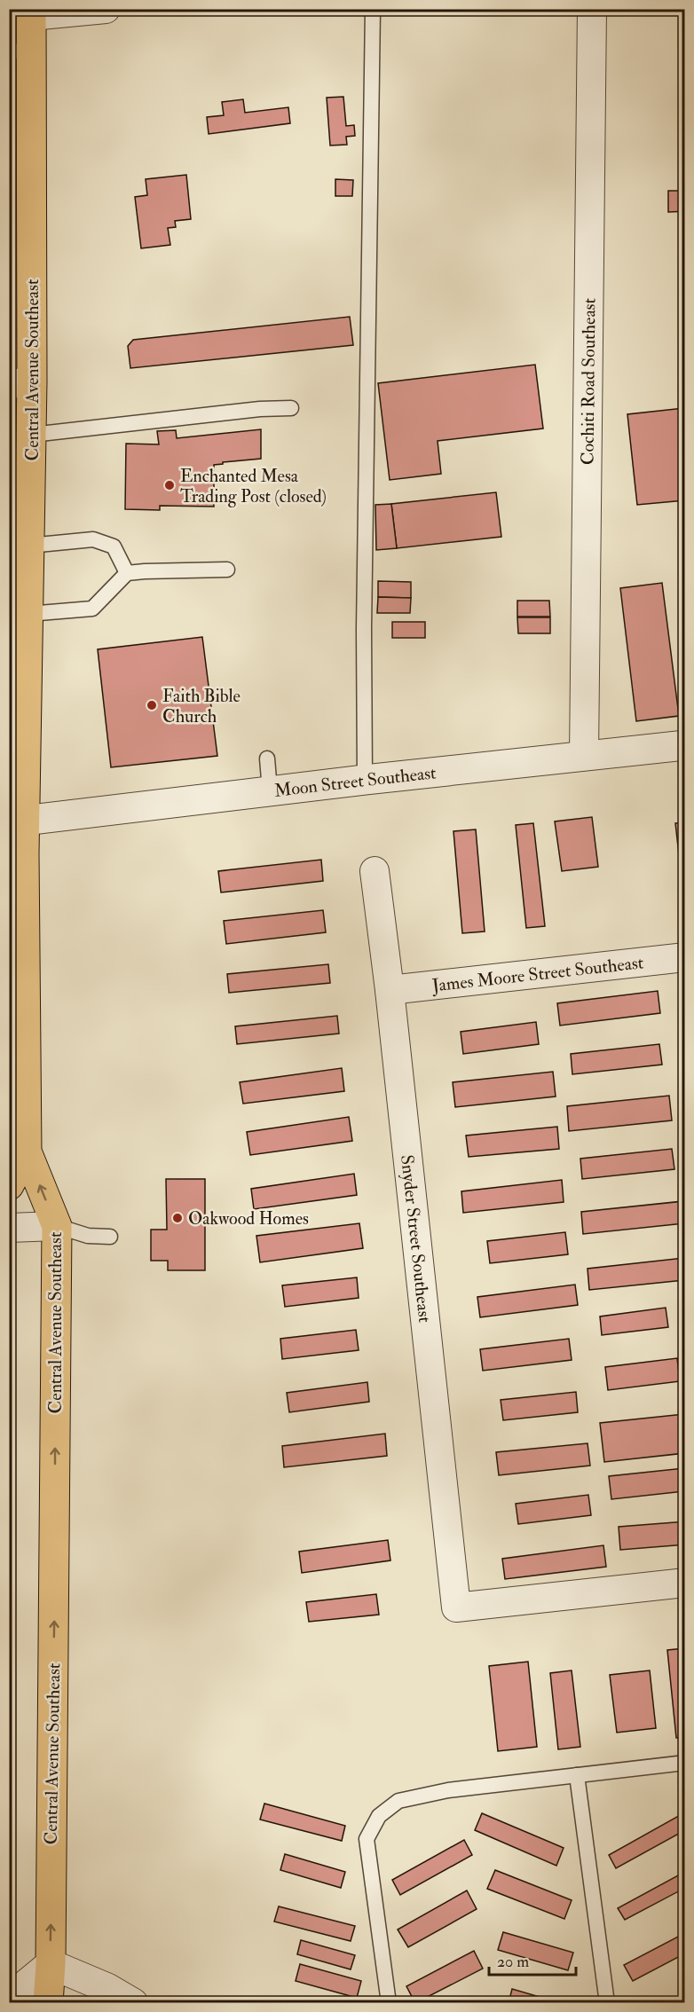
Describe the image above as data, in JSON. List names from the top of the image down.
{
  "streets": {
    "main road": ["Central Avenue Southeast"],
    "street": [
      "Cochiti Road Southeast",
      "Moon Street Southeast",
      "James Moore Street Southeast",
      "Snyder Street Southeast"
    ]
  },
  "crossings": [
    ["Central Avenue Southeast", "Moon Street Southeast"],
    ["Cochiti Road Southeast", "Moon Street Southeast"],
    ["James Moore Street Southeast", "Snyder Street Southeast"]
  ],
  "one_way": ["Central Avenue Southeast"],
  "places": ["Enchanted Mesa Trading Post (closed)", "Faith Bible Church", "Oakwood Homes"],
  "scale_bar": "20 m"
}
